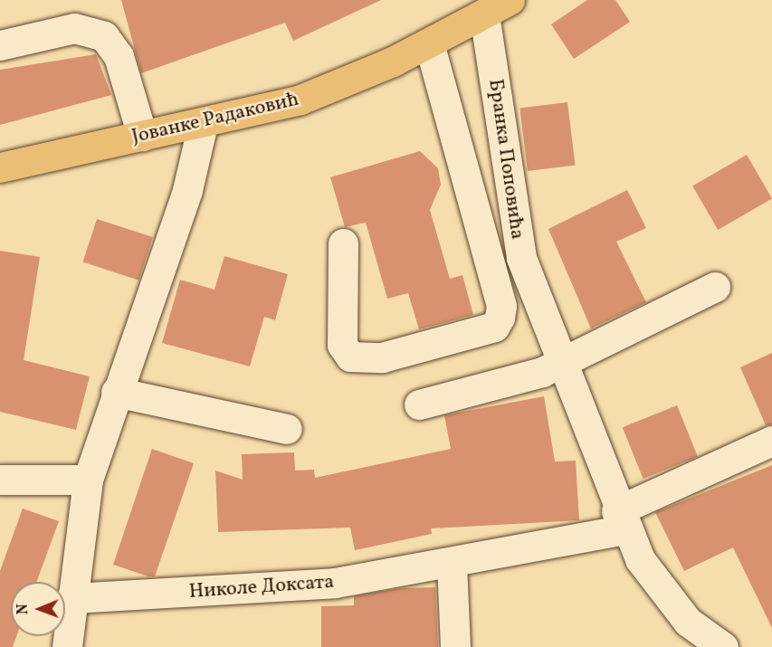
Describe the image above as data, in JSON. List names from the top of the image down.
{
  "streets": {
    "main road": ["Јованке Радаковић"],
    "street": ["Бранка Поповића", "Николе Доксата"]
  },
  "crossings": [
    ["Јованке Радаковић", "Бранка Поповића"]
  ],
  "north": "left"
}
